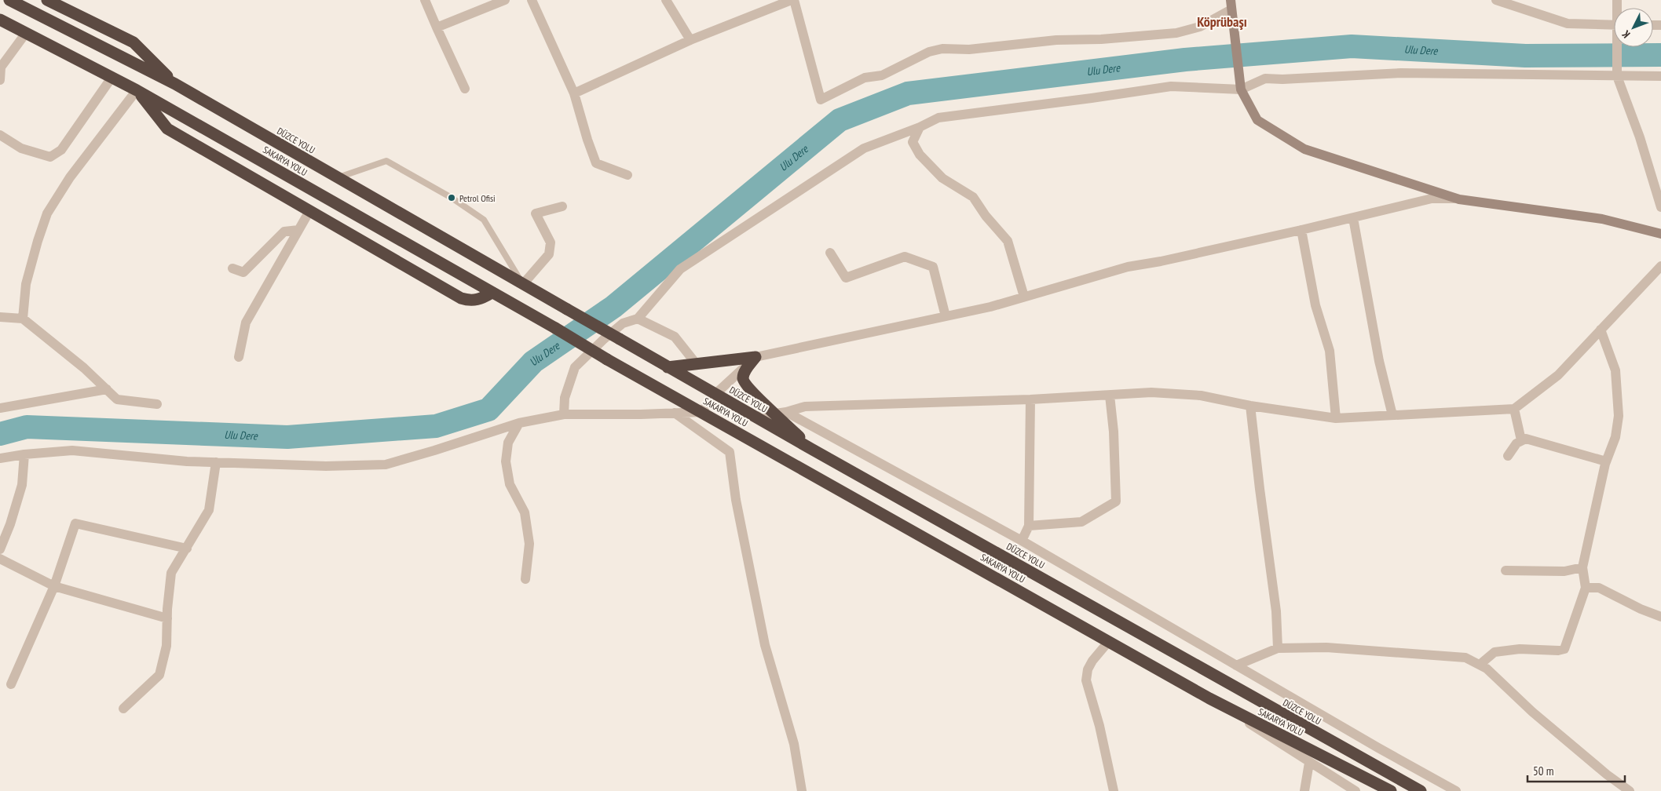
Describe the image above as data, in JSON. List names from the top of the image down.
{
  "streets": {
    "highway": ["DÜZCE YOLU", "SAKARYA YOLU"]
  },
  "districts": ["Köprübaşı"],
  "water": ["Ulu Dere"],
  "places": ["Petrol Ofisi"],
  "scale_bar": "50 m",
  "north": "bottom left"
}
